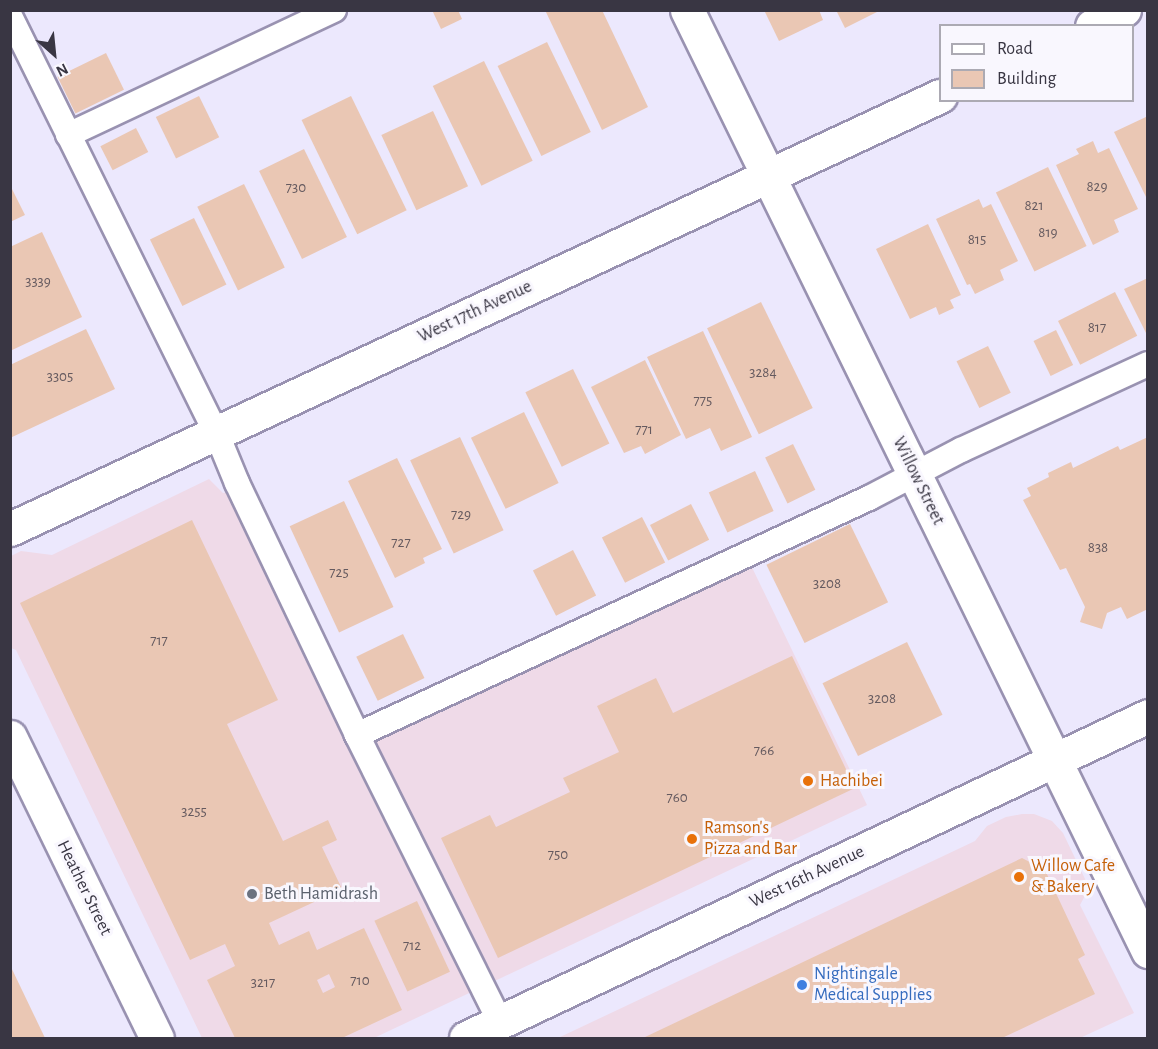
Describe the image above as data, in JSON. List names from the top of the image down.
{
  "streets": {
    "street": [
      "West 17th Avenue",
      "Willow Street",
      "West 16th Avenue",
      "Heather Street"
    ]
  },
  "crossings": [
    ["West 17th Avenue", "Willow Street"],
    ["Willow Street", "West 16th Avenue"]
  ],
  "places": [
    "Hachibei",
    "Ramson's Pizza and Bar",
    "Willow Cafe & Bakery",
    "Beth Hamidrash",
    "Nightingale Medical Supplies"
  ],
  "house_numbers": [
    "829",
    "730",
    "821",
    "819",
    "815",
    "3339",
    "817",
    "3284",
    "3305",
    "775",
    "771",
    "729",
    "727",
    "838",
    "725",
    "3208",
    "717",
    "3208",
    "766",
    "760",
    "3255",
    "750",
    "712",
    "710",
    "3217"
  ],
  "legend": ["Road", "Building"],
  "north": "bottom right"
}
